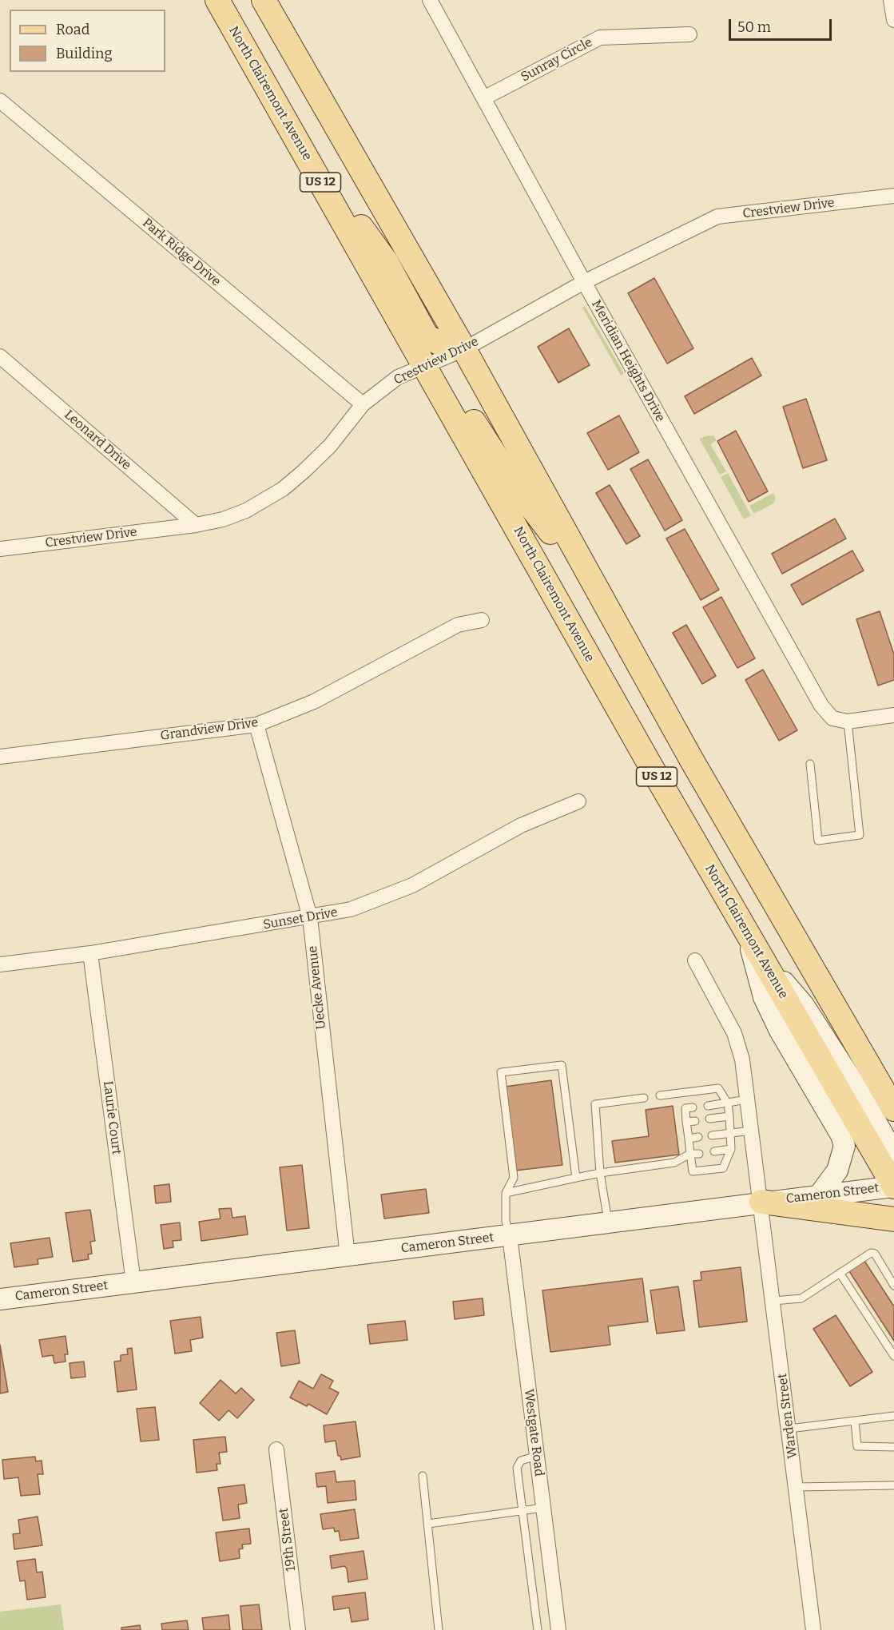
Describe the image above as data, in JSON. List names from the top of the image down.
{
  "streets": {
    "main road": ["North Clairemont Avenue", "US 12", "Cameron Street"],
    "street": [
      "Sunray Circle",
      "Crestview Drive",
      "Park Ridge Drive",
      "Meridian Heights Drive",
      "Leonard Drive",
      "Grandview Drive",
      "Sunset Drive",
      "Uecke Avenue",
      "Laurie Court",
      "Warden Street",
      "Westgate Road",
      "19th Street"
    ]
  },
  "crossings": [
    ["Sunray Circle", "Meridian Heights Drive"],
    ["North Clairemont Avenue", "Crestview Drive"],
    ["North Clairemont Avenue", "Cameron Street"],
    ["US 12", "Crestview Drive"],
    ["Crestview Drive", "Park Ridge Drive"],
    ["Crestview Drive", "Meridian Heights Drive"],
    ["Crestview Drive", "Leonard Drive"],
    ["Grandview Drive", "Uecke Avenue"],
    ["Sunset Drive", "Uecke Avenue"],
    ["Sunset Drive", "Laurie Court"],
    ["Uecke Avenue", "Cameron Street"],
    ["Laurie Court", "Cameron Street"],
    ["Cameron Street", "Warden Street"],
    ["Cameron Street", "Westgate Road"]
  ],
  "legend": ["Road", "Building"],
  "scale_bar": "50 m"
}
